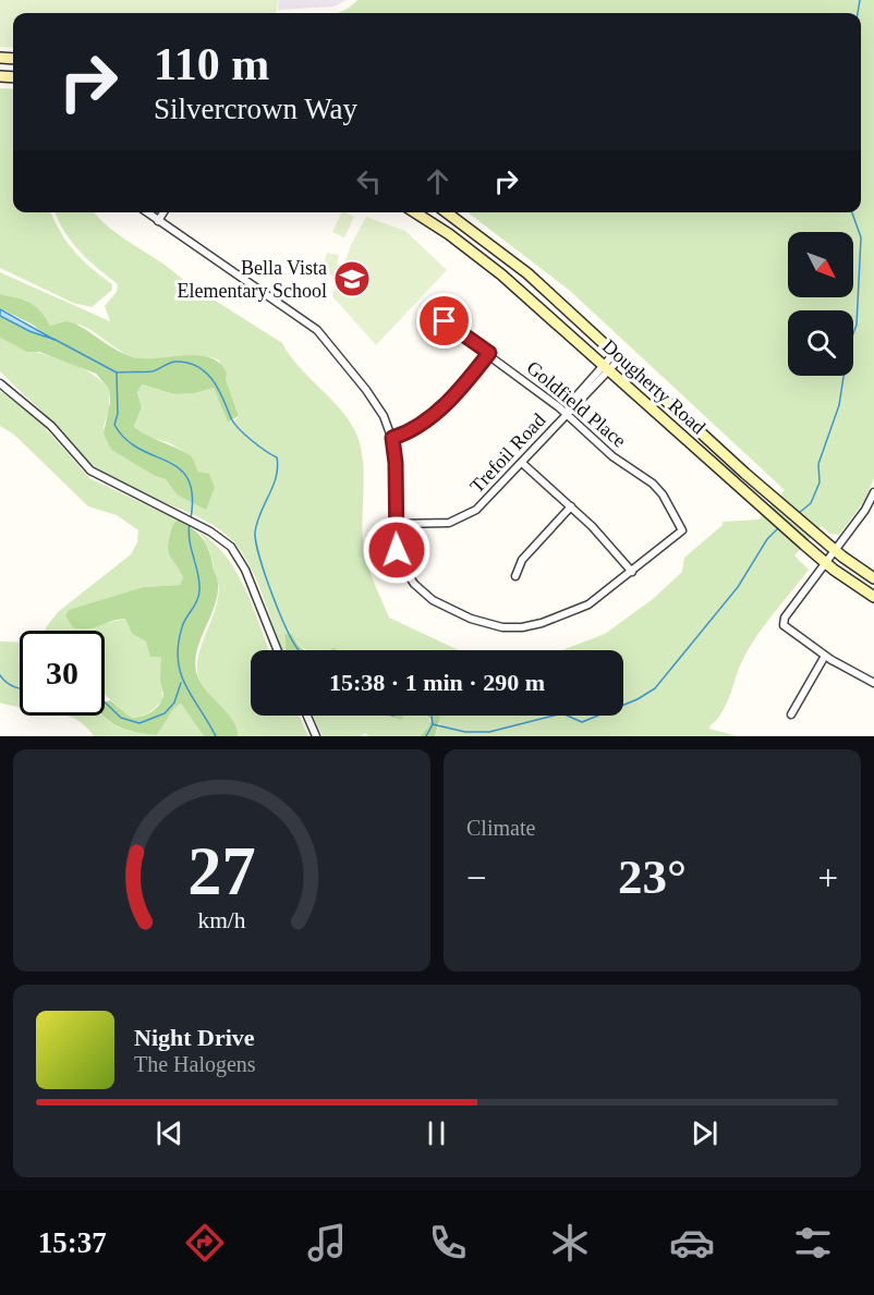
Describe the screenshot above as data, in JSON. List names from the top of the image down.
{
  "streets": {
    "main road": ["Dougherty Road"],
    "street": ["Goldfield Place", "Trefoil Road"]
  },
  "crossings": [
    ["Dougherty Road", "Trefoil Road"],
    ["Goldfield Place", "Trefoil Road"]
  ],
  "places": {
    "school or university": ["Bella Vista Elementary School"]
  },
  "north": "bottom right",
  "page": {
    "turn": ["110 m", "Silvercrown Way"],
    "limit": "30",
    "trip": "15:38 · 1 min · 290 m",
    "tile": "Climate",
    "heat": ["−", "23°", "+"],
    "song": ["Night Drive", "The Halogens"],
    "tabs": "15:37",
    "gauge": ["27", "km/h"]
  }
}
